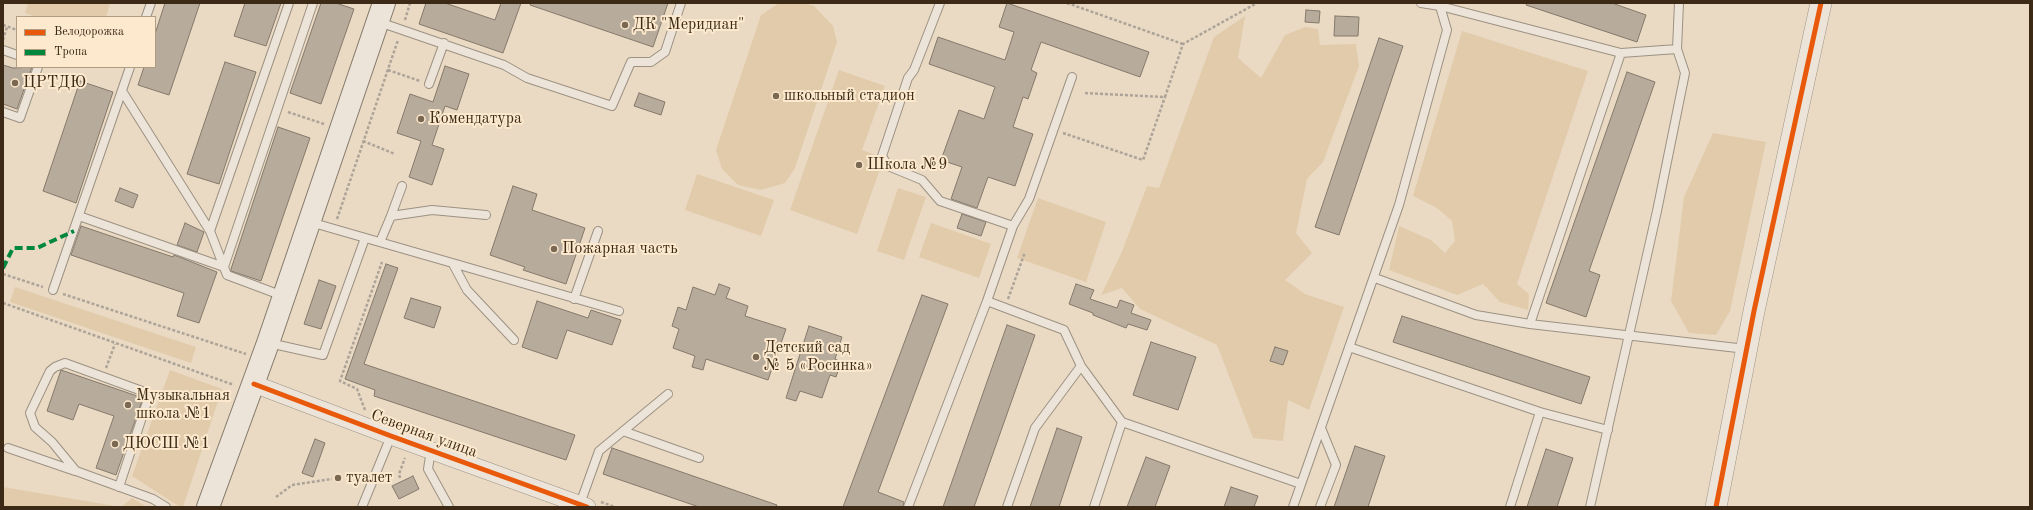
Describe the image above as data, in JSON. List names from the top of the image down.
{
  "streets": {
    "street": ["Северная улица"]
  },
  "places": [
    "ДК \"Меридиан\"",
    "ЦРТДЮ",
    "школьный стадион",
    "Комендатура",
    "Школа №9",
    "Пожарная часть",
    "Детский сад № 5 «Росинка»",
    "Музыкальная школа №1",
    "ДЮСШ №1",
    "туалет"
  ],
  "legend": ["Велодорожка", "Тропа"]
}
